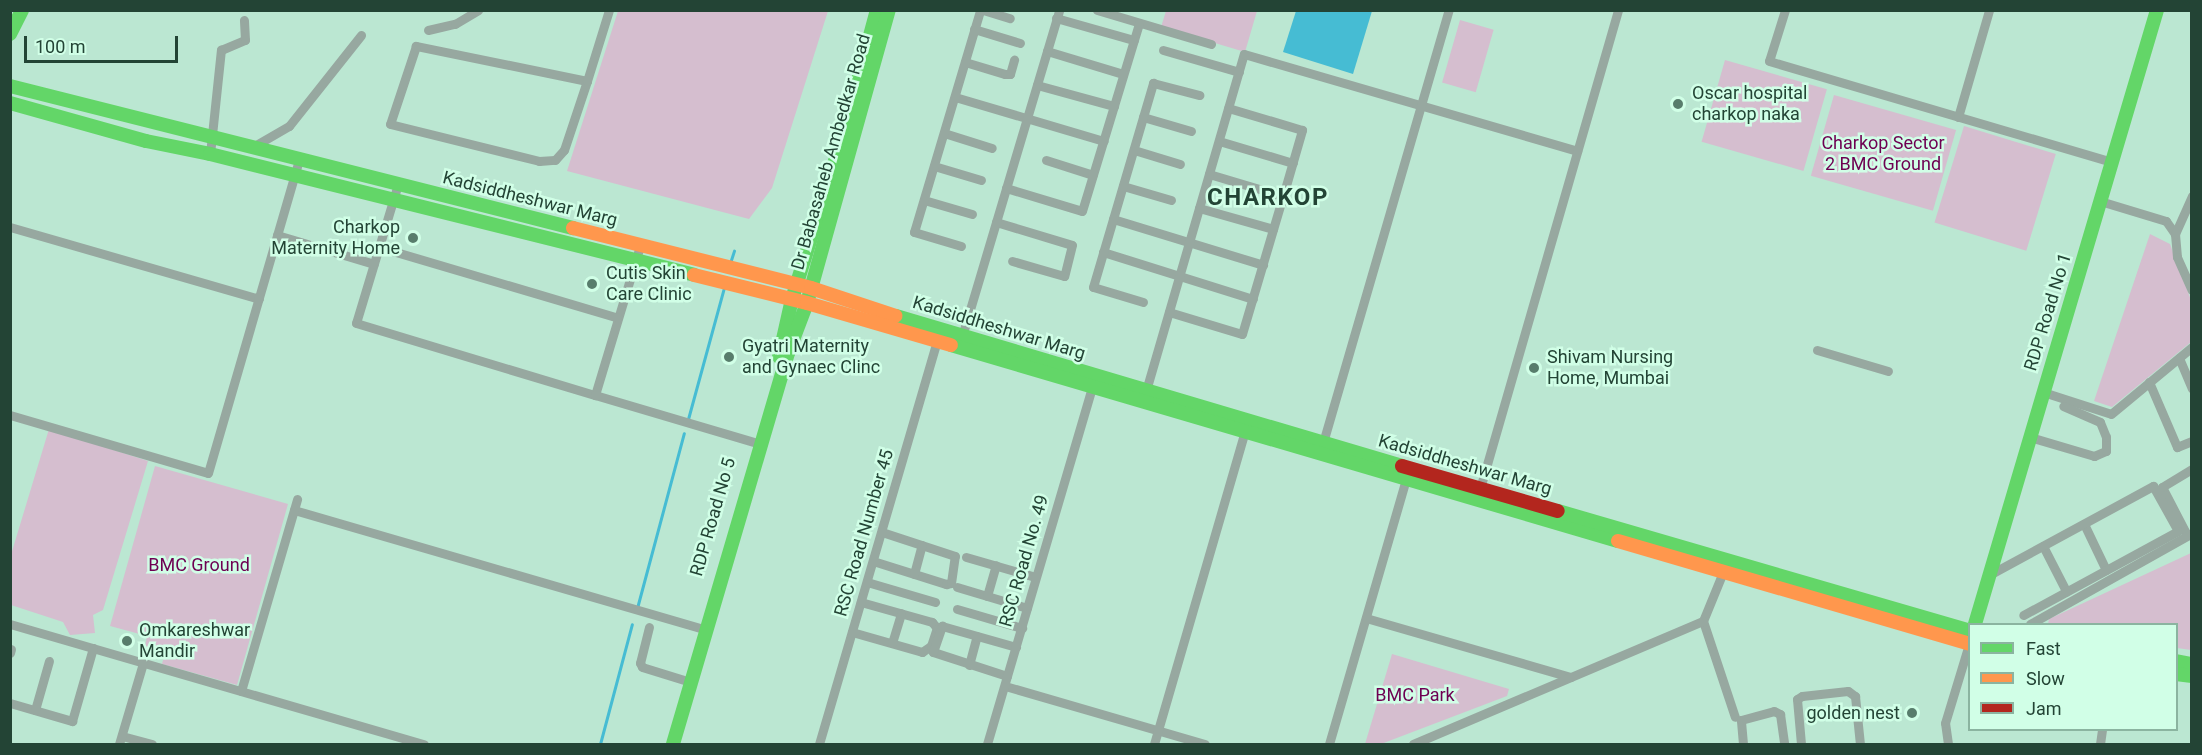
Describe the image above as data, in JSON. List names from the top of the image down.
{
  "streets": {
    "main road": [
      "Dr Babasaheb Ambedkar Road",
      "Kadsiddheshwar Marg",
      "RDP Road No 1",
      "RDP Road No 5"
    ],
    "street": ["RSC Road Number 45", "RSC Road No. 49"]
  },
  "crossings": [
    ["Dr Babasaheb Ambedkar Road", "Kadsiddheshwar Marg"],
    ["Dr Babasaheb Ambedkar Road", "RDP Road No 5"],
    ["Kadsiddheshwar Marg", "RDP Road No 5"],
    ["Kadsiddheshwar Marg", "RSC Road Number 45"],
    ["Kadsiddheshwar Marg", "RSC Road No. 49"]
  ],
  "districts": ["CHARKOP"],
  "parks": ["Charkop Sector 2 BMC Ground", "BMC Ground", "BMC Park"],
  "places": [
    "Oscar hospital charkop naka",
    "Charkop Maternity Home",
    "Cutis Skin Care Clinic",
    "Gyatri Maternity and Gynaec Clinc",
    "Shivam Nursing Home, Mumbai",
    "Omkareshwar Mandir",
    "golden nest"
  ],
  "legend": ["Fast", "Slow", "Jam"],
  "scale_bar": "100 m"
}
